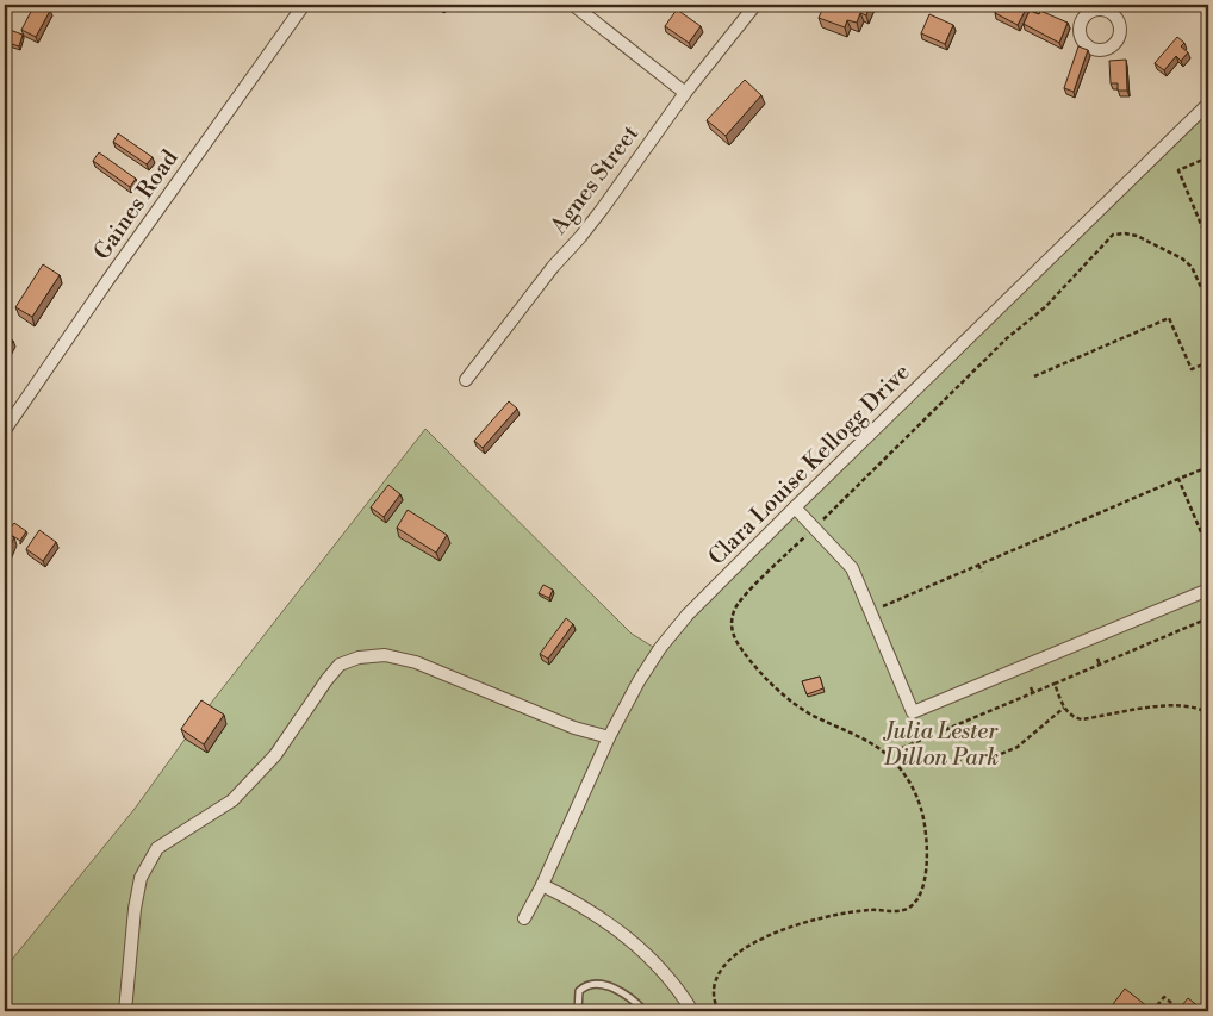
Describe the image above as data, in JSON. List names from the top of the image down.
{
  "streets": {
    "street": ["Agnes Street", "Gaines Road", "Clara Louise Kellogg Drive"]
  },
  "parks": ["Julia Lester Dillon Park"]
}
